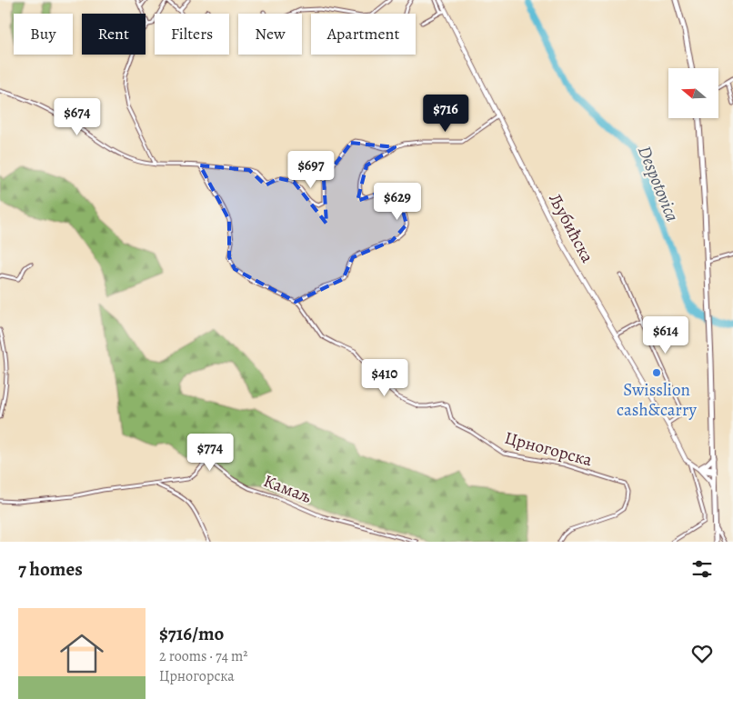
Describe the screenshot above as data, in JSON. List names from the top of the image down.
{
  "streets": {
    "street": ["Љубићска", "Црногорска", "Камаљ"]
  },
  "water": ["Despotovica"],
  "places": ["Swisslion cash&carry"],
  "north": "left",
  "page": {
    "chip": [
      "Buy",
      "Rent",
      "Filters",
      "New",
      "Apartment"
    ],
    "price": [
      "$716",
      "$674",
      "$697",
      "$629",
      "$614",
      "$410",
      "$774"
    ],
    "heading": "7 homes",
    "list": [
      {
        "name": "$716/mo",
        "note": "2 rooms · 74 m² · Црногорска"
      }
    ]
  }
}
